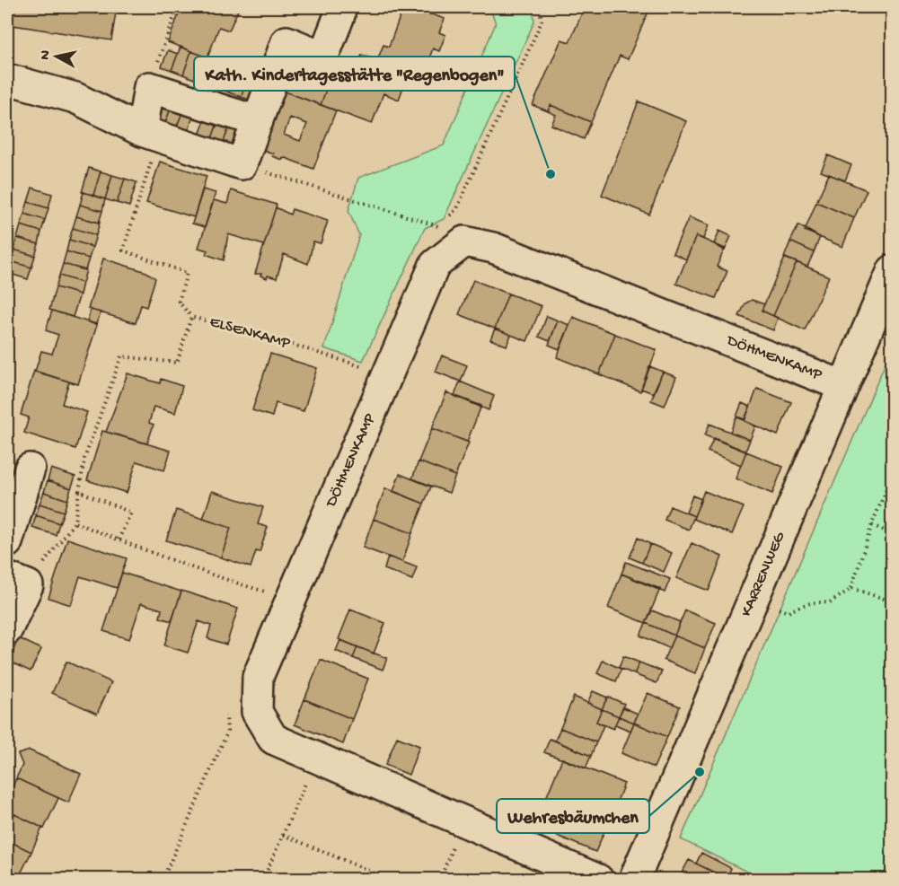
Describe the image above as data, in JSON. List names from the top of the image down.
{
  "streets": {
    "street": ["DÖHMENKAMP", "KARRENWEG"],
    "path": ["ELSENKAMP"]
  },
  "crossings": [
    ["ELSENKAMP", "DÖHMENKAMP"],
    ["DÖHMENKAMP", "KARRENWEG"]
  ],
  "places": ["Kath. Kindertagesstätte \"Regenbogen\"", "Wehresbäumchen"],
  "north": "left"
}
